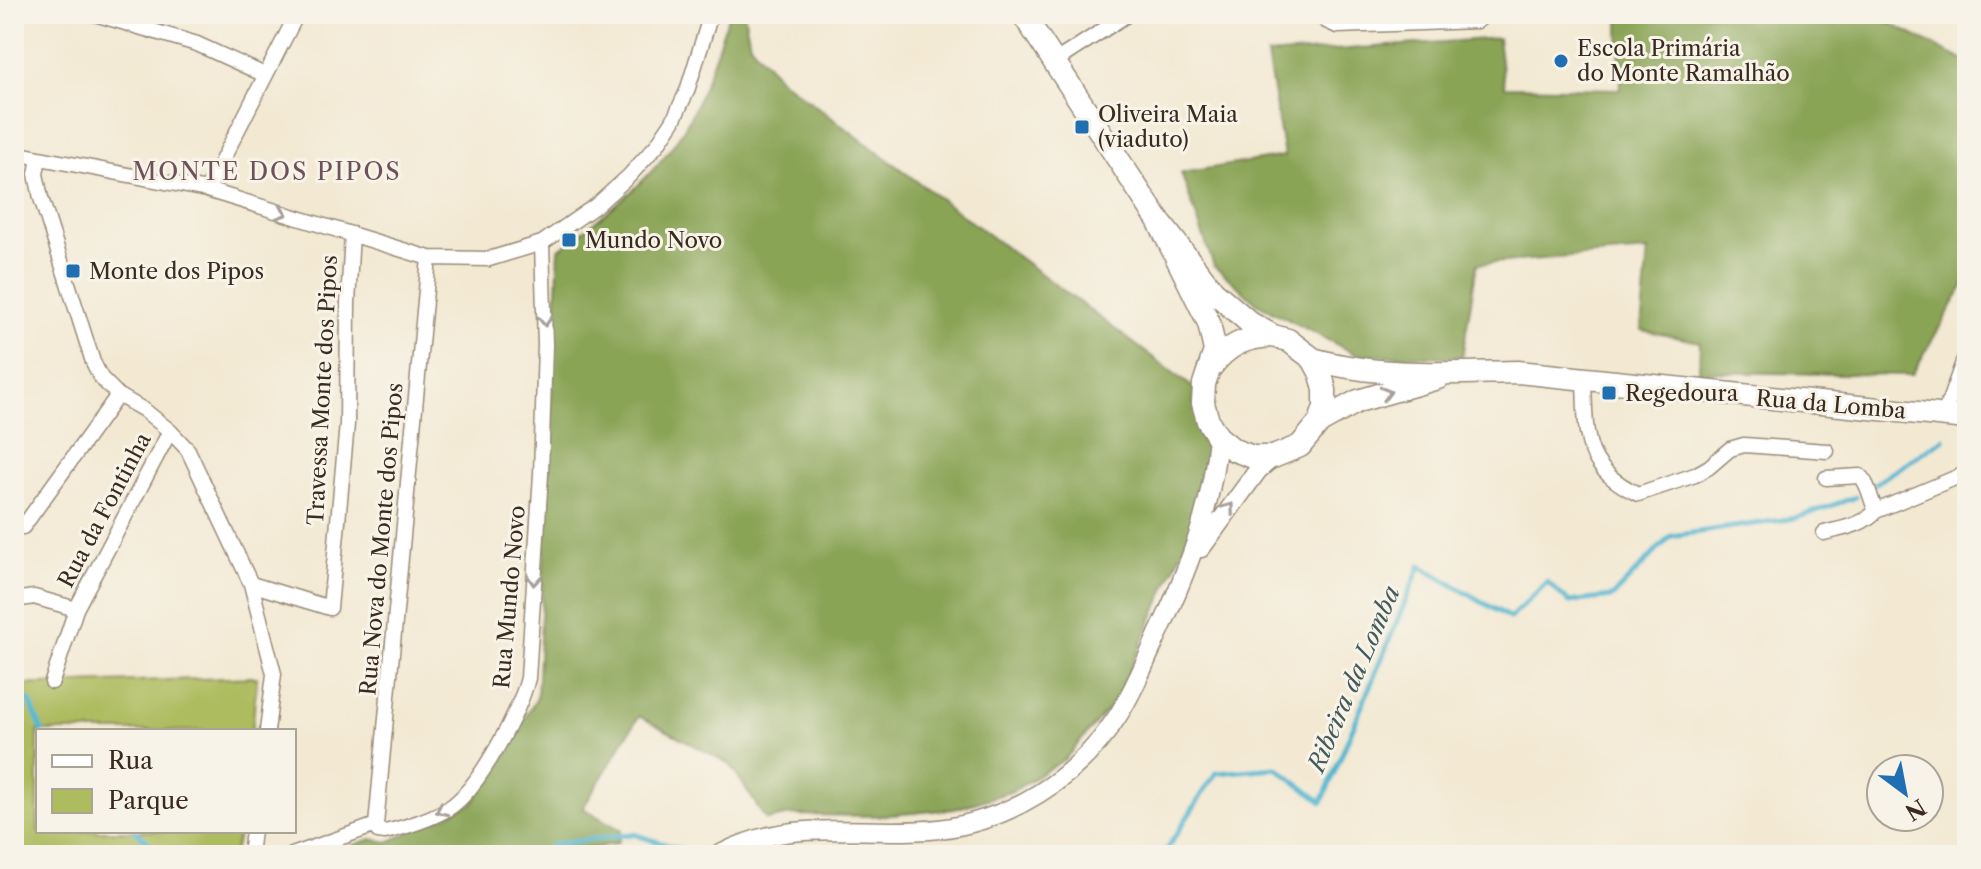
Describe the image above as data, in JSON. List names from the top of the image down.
{
  "streets": {
    "main road": ["Rua da Lomba"],
    "street": [
      "Travessa Monte dos Pipos",
      "Rua da Fontinha",
      "Rua Nova do Monte dos Pipos",
      "Rua Mundo Novo"
    ]
  },
  "crossings": [
    ["Rua Nova do Monte dos Pipos", "Rua Mundo Novo"]
  ],
  "one_way": ["Rua Mundo Novo"],
  "districts": ["MONTE DOS PIPOS"],
  "water": ["Ribeira da Lomba"],
  "places": {
    "other": ["Escola Primária do Monte Ramalhão"],
    "transit": [
      "Oliveira Maia (viaduto)",
      "Mundo Novo",
      "Monte dos Pipos",
      "Regedoura"
    ]
  },
  "legend": ["Rua", "Parque"],
  "north": "bottom right"
}
